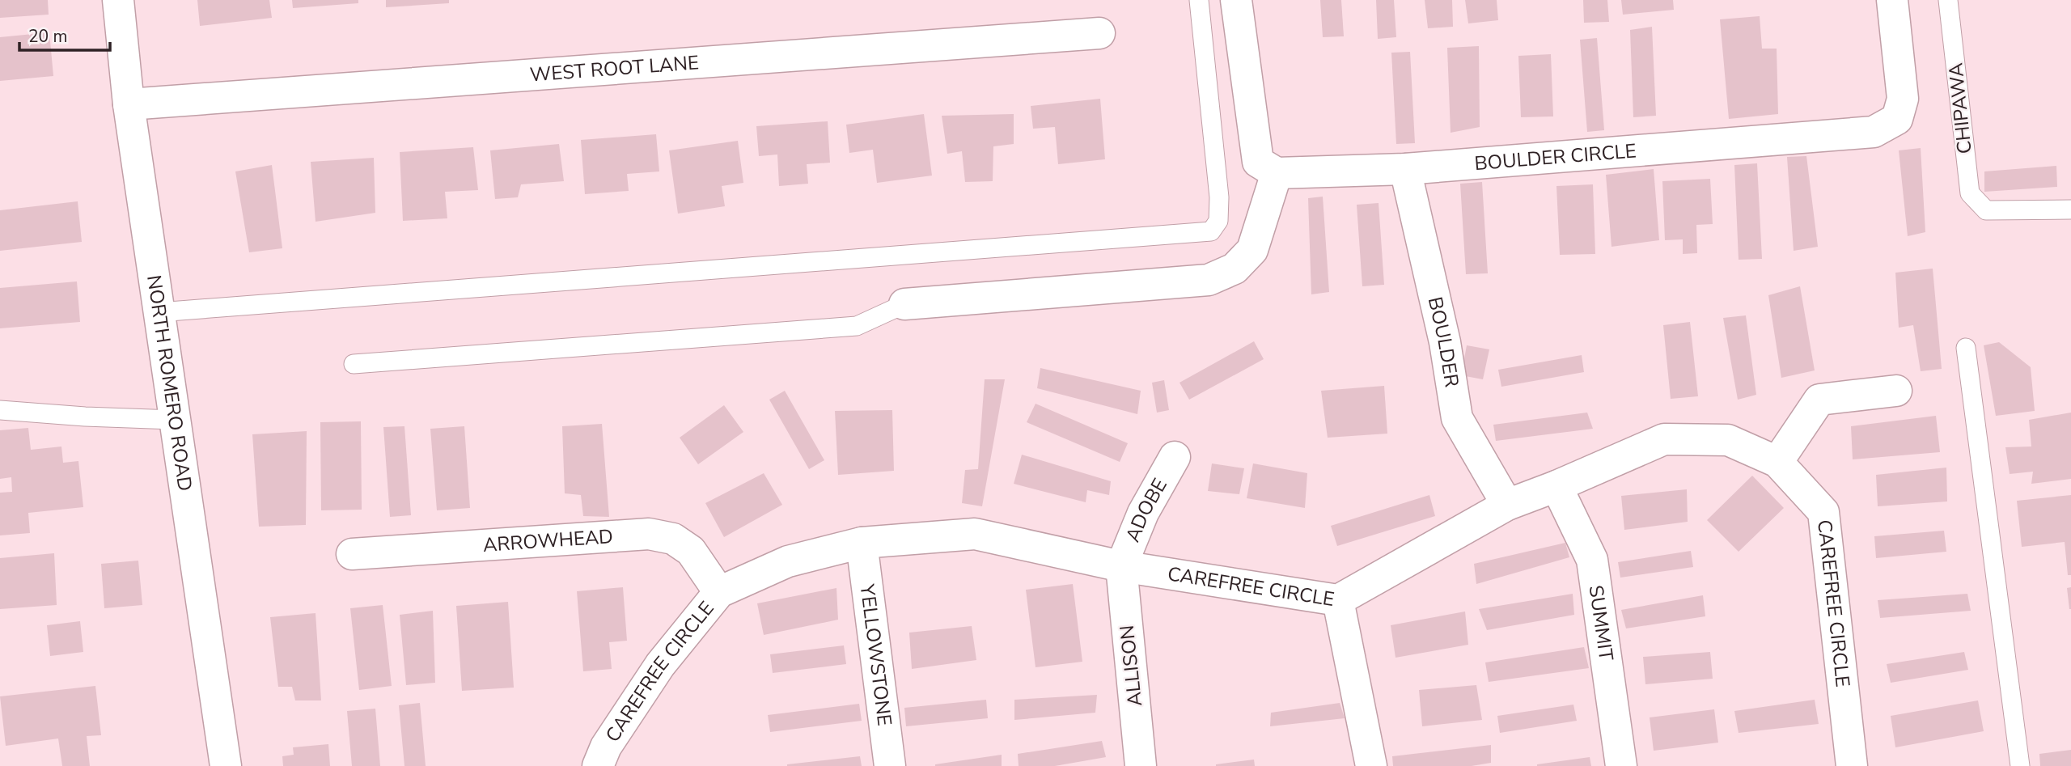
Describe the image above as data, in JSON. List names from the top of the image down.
{
  "streets": {
    "street": [
      "WEST ROOT LANE",
      "BOULDER CIRCLE",
      "BOULDER",
      "NORTH ROMERO ROAD",
      "ADOBE",
      "ARROWHEAD",
      "CAREFREE CIRCLE",
      "SUMMIT",
      "YELLOWSTONE",
      "ALLISON"
    ],
    "lane": ["CHIPAWA"]
  },
  "crossings": [
    ["WEST ROOT LANE", "NORTH ROMERO ROAD"],
    ["BOULDER CIRCLE", "BOULDER"],
    ["BOULDER", "CAREFREE CIRCLE"],
    ["ADOBE", "CAREFREE CIRCLE"],
    ["ADOBE", "ALLISON"],
    ["ARROWHEAD", "CAREFREE CIRCLE"],
    ["CAREFREE CIRCLE", "SUMMIT"],
    ["CAREFREE CIRCLE", "YELLOWSTONE"],
    ["CAREFREE CIRCLE", "ALLISON"]
  ],
  "scale_bar": "20 m"
}
